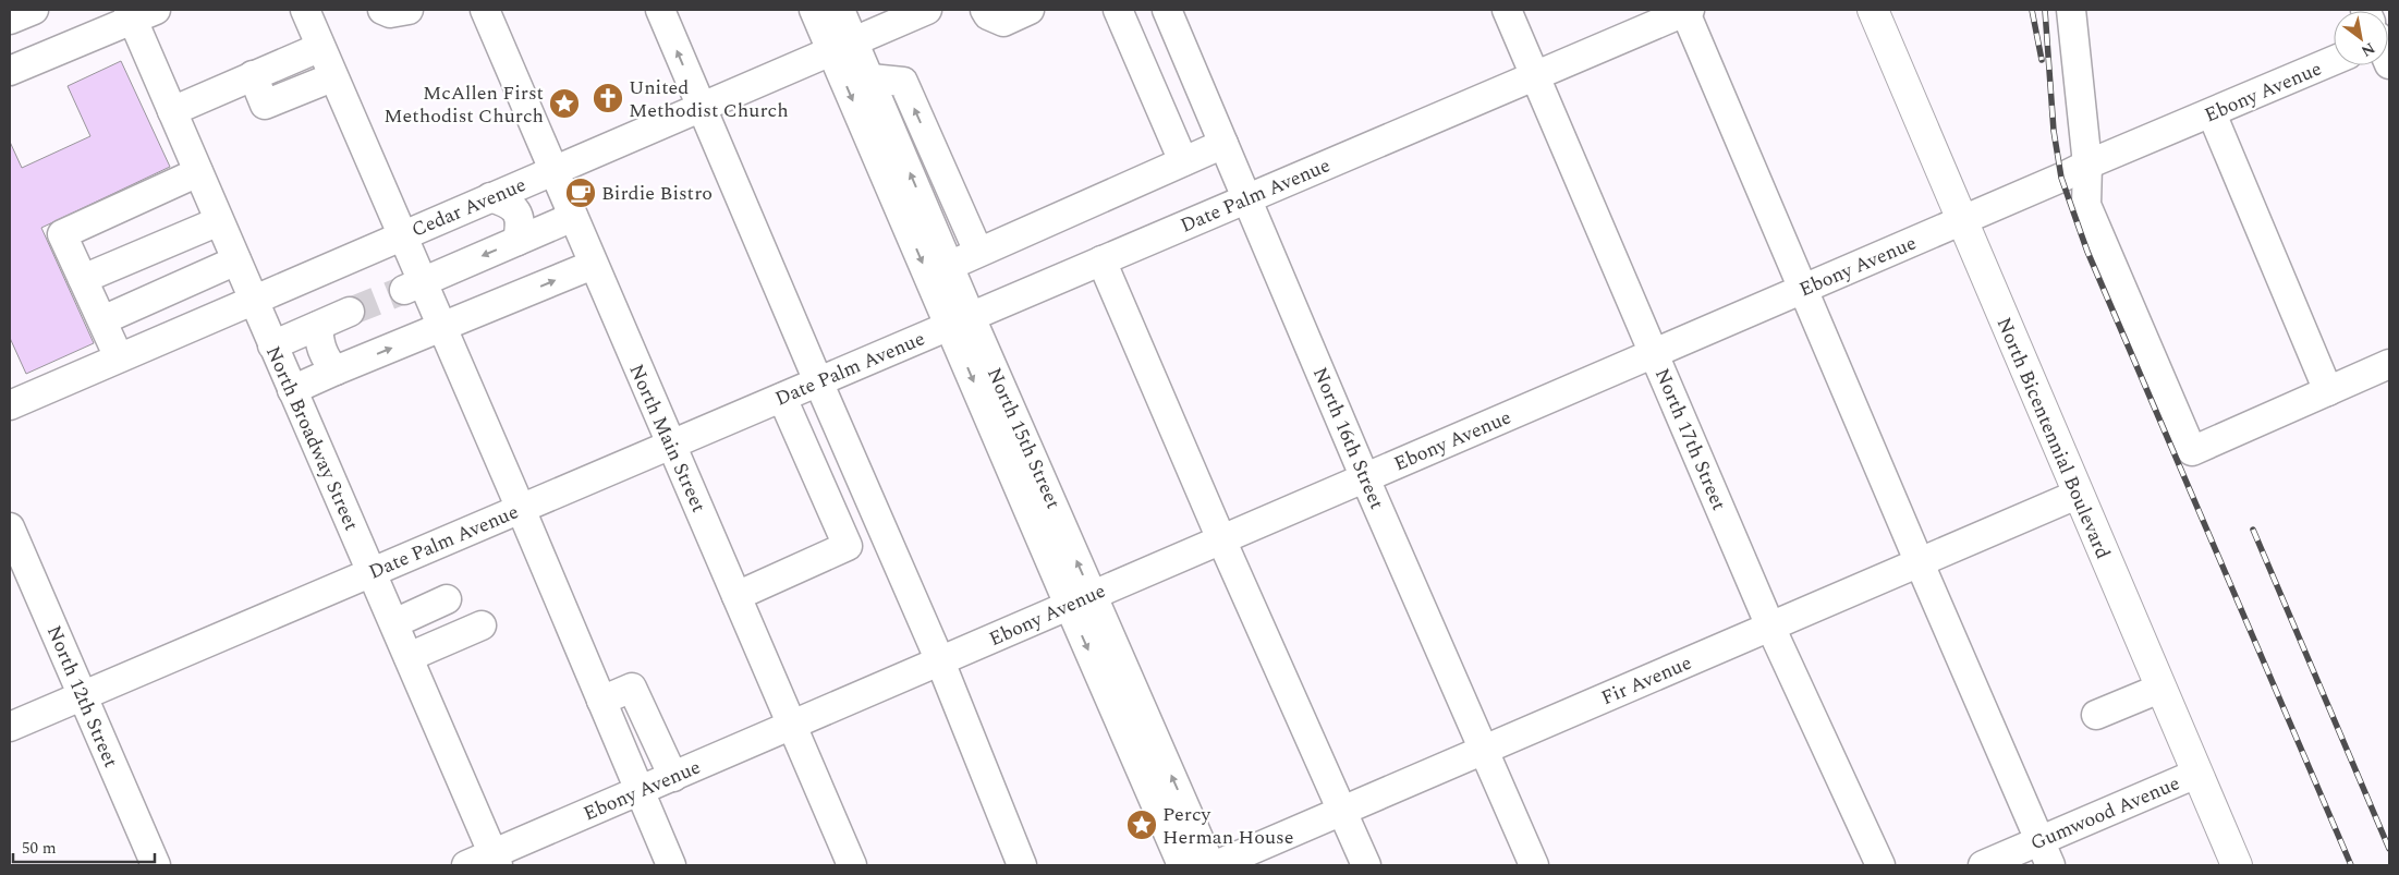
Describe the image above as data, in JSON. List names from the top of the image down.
{
  "streets": {
    "main road": ["North Bicentennial Boulevard"],
    "street": [
      "Ebony Avenue",
      "Date Palm Avenue",
      "Cedar Avenue",
      "North Broadway Street",
      "North Main Street",
      "North 15th Street",
      "North 16th Street",
      "North 17th Street",
      "Fir Avenue",
      "North 12th Street",
      "Gumwood Avenue"
    ]
  },
  "crossings": [
    ["Ebony Avenue", "North Broadway Street"],
    ["Ebony Avenue", "North Main Street"],
    ["Ebony Avenue", "North 15th Street"],
    ["Ebony Avenue", "North 16th Street"],
    ["Ebony Avenue", "North Bicentennial Boulevard"],
    ["Ebony Avenue", "North 17th Street"],
    ["Date Palm Avenue", "North Broadway Street"],
    ["Date Palm Avenue", "North Main Street"],
    ["Date Palm Avenue", "North 15th Street"],
    ["Date Palm Avenue", "North 16th Street"],
    ["Date Palm Avenue", "North 17th Street"],
    ["Date Palm Avenue", "North 12th Street"],
    ["Cedar Avenue", "North Broadway Street"],
    ["Cedar Avenue", "North Main Street"],
    ["Cedar Avenue", "North 15th Street"],
    ["North 16th Street", "Fir Avenue"],
    ["North Bicentennial Boulevard", "Fir Avenue"],
    ["North Bicentennial Boulevard", "Gumwood Avenue"],
    ["North 17th Street", "Fir Avenue"]
  ],
  "places": {
    "church": ["United Methodist Church"],
    "place": ["McAllen First Methodist Church", "Percy Herman House"],
    "cafe": ["Birdie Bistro"]
  },
  "scale_bar": "50 m",
  "north": "bottom right"
}
